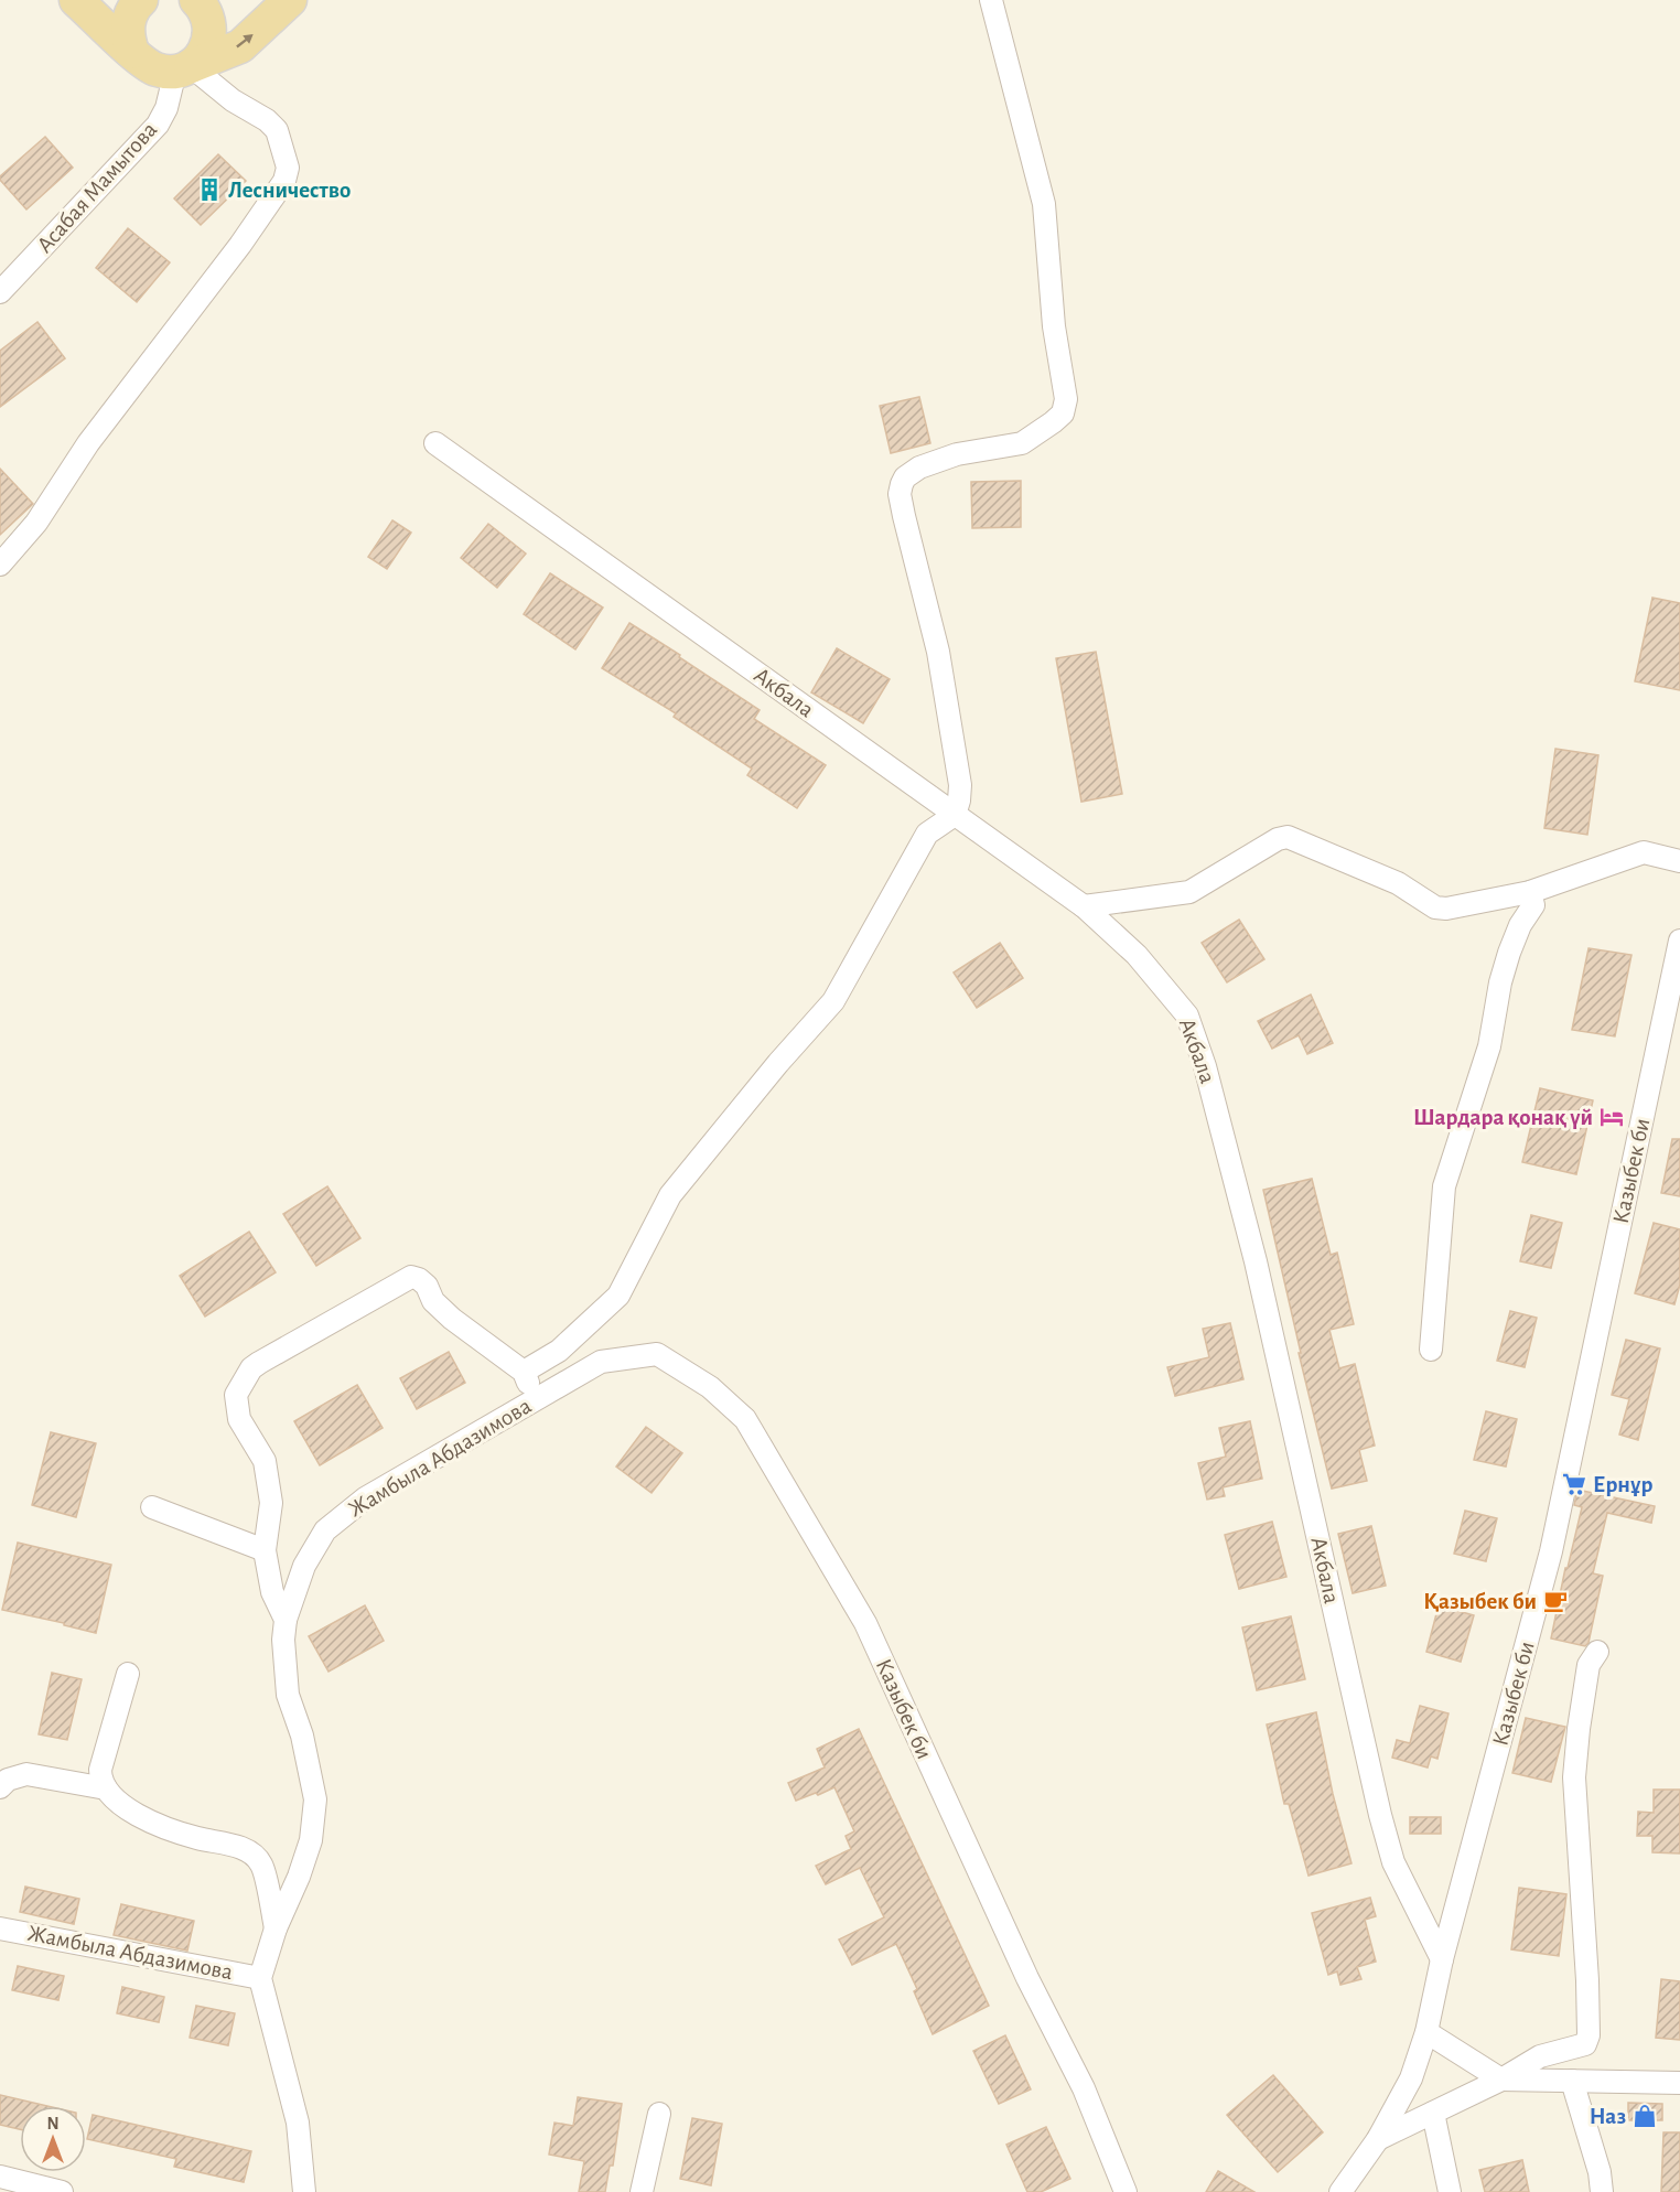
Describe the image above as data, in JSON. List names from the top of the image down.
{
  "streets": {
    "street": [
      "Асабая Мамытова",
      "Акбала",
      "Казыбек би",
      "Жамбыла Абдазимова"
    ]
  },
  "crossings": [
    ["Акбала", "Казыбек би"],
    ["Казыбек би", "Жамбыла Абдазимова"]
  ],
  "places": {
    "building": ["Лесничество"],
    "hotel": ["Шардара қонақ үй"],
    "supermarket": ["Ернұр"],
    "cafe": ["Қазыбек би"],
    "shop": ["Наз"]
  },
  "north": "top"
}
